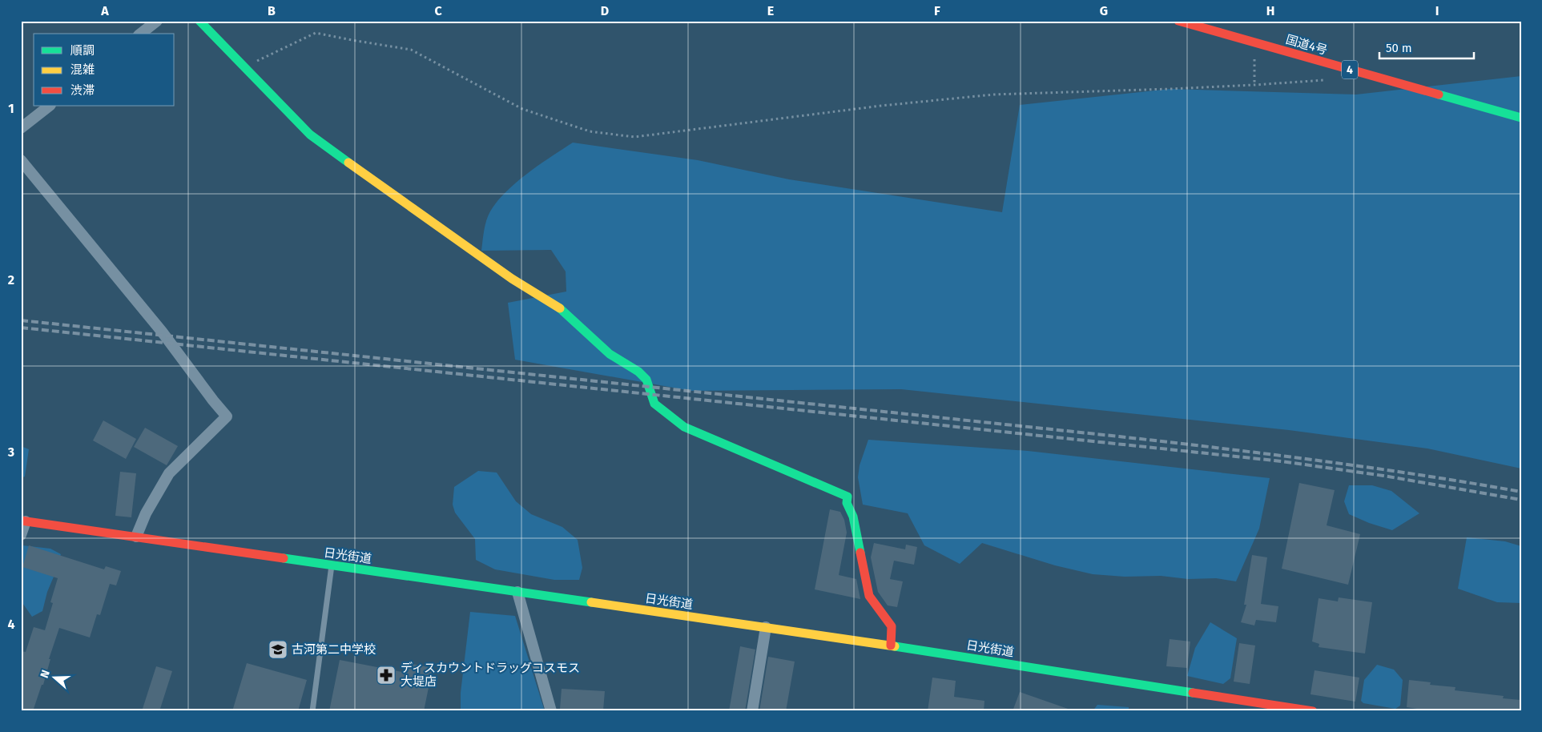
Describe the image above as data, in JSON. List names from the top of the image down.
{
  "streets": {
    "main road": ["国道4号", "4", "日光街道"]
  },
  "places": {
    "school or university": ["古河第二中学校"],
    "pharmacy": ["ディスカウントドラッグコスモス 大堤店"]
  },
  "legend": ["順調", "混雑", "渋滞"],
  "scale_bar": "50 m",
  "north": "left",
  "grid": {
    "columns": [
      "A",
      "B",
      "C",
      "D",
      "E",
      "F",
      "G",
      "H",
      "I"
    ],
    "rows": [
      "1",
      "2",
      "3",
      "4"
    ]
  }
}
